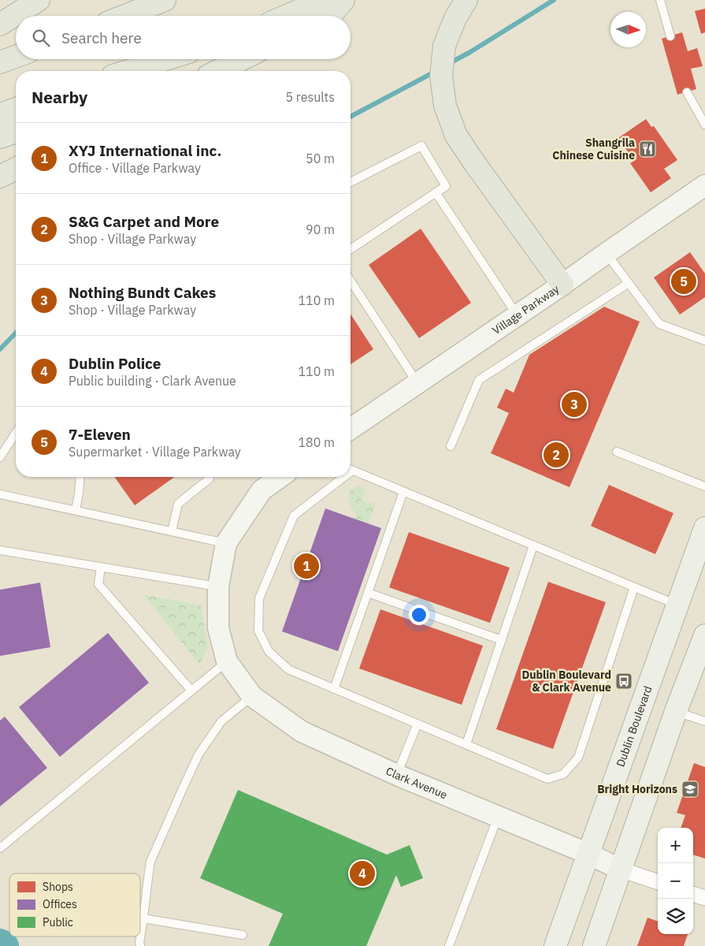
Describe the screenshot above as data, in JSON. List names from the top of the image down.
{
  "streets": {
    "main road": ["Dublin Boulevard"],
    "street": ["Village Parkway", "Clark Avenue"]
  },
  "crossings": [
    ["Dublin Boulevard", "Clark Avenue"]
  ],
  "places": {
    "restaurant": ["Shangrila Chinese Cuisine"],
    "bus stop": ["Dublin Boulevard & Clark Avenue"],
    "school or university": ["Bright Horizons"]
  },
  "legend": ["Shops", "Offices", "Public"],
  "north": "right",
  "page": {
    "search": "Search here",
    "heading": ["Nearby", "5 results"],
    "list": [
      {
        "mark": "1",
        "name": "XYJ International inc.",
        "note": "Office · Village Parkway",
        "value": "50 m"
      },
      {
        "mark": "2",
        "name": "S&G Carpet and More",
        "note": "Shop · Village Parkway",
        "value": "90 m"
      },
      {
        "mark": "3",
        "name": "Nothing Bundt Cakes",
        "note": "Shop · Village Parkway",
        "value": "110 m"
      },
      {
        "mark": "4",
        "name": "Dublin Police",
        "note": "Public building · Clark Avenue",
        "value": "110 m"
      },
      {
        "mark": "5",
        "name": "7-Eleven",
        "note": "Supermarket · Village Parkway",
        "value": "180 m"
      }
    ],
    "pins": [
      "5",
      "3",
      "2",
      "1",
      "4"
    ],
    "map_buttons": ["+", "−"]
  }
}
